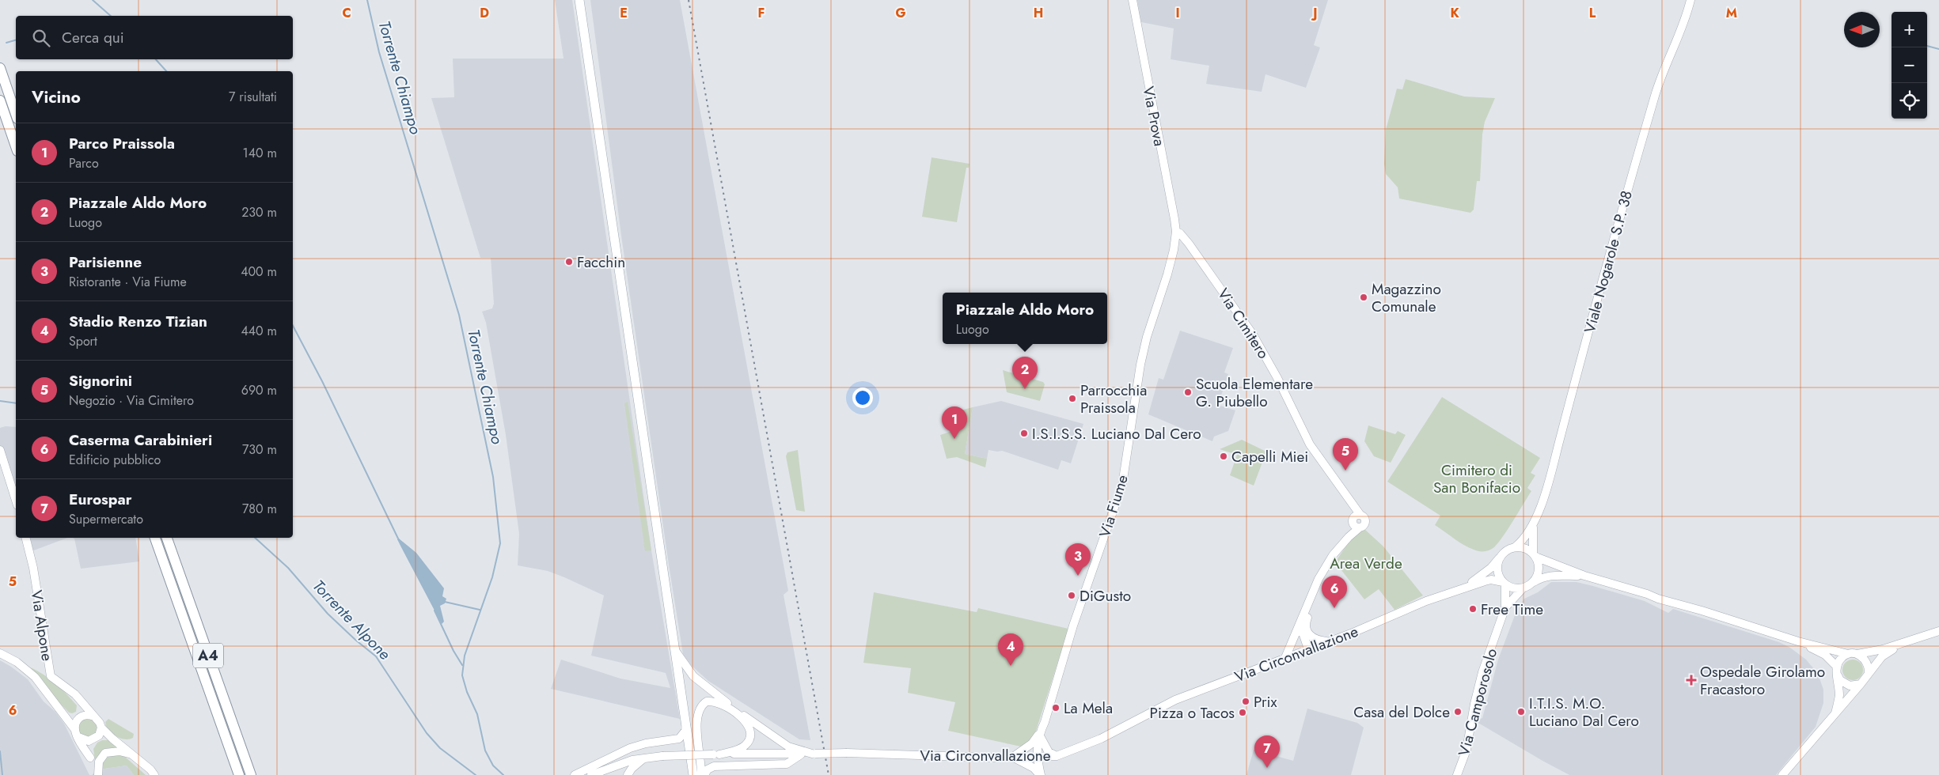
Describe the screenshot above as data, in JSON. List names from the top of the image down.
{
  "streets": {
    "highway": ["A4"],
    "main road": [
      "Via Prova",
      "Viale Nogarole S.P. 38",
      "Via Cimitero",
      "Via Fiume",
      "Via Alpone",
      "Via Circonvallazione",
      "Via Camporosolo"
    ]
  },
  "crossings": [
    ["Via Prova", "Via Cimitero"],
    ["Via Prova", "Via Fiume"],
    ["Via Cimitero", "Via Fiume"],
    ["Via Fiume", "Via Circonvallazione"],
    ["Via Circonvallazione", "Via Camporosolo"]
  ],
  "water": ["Torrente Chiampo", "Torrente Alpone"],
  "parks": ["Cimitero di San Bonifacio", "Area Verde"],
  "places": {
    "other": [
      "Facchin",
      "Magazzino Comunale",
      "Scuola Elementare G. Piubello",
      "Parrocchia Praissola",
      "I.S.I.S.S. Luciano Dal Cero",
      "Capelli Miei",
      "DiGusto",
      "Free Time",
      "Prix",
      "La Mela",
      "Casa del Dolce",
      "I.T.I.S. M.O. Luciano Dal Cero",
      "Pizza o Tacos"
    ],
    "health": ["Ospedale Girolamo Fracastoro"]
  },
  "north": "left",
  "page": {
    "map_buttons": ["+", "−"],
    "search": "Cerca qui",
    "heading": ["Vicino", "7 risultati"],
    "list": [
      {
        "mark": "1",
        "name": "Parco Praissola",
        "note": "Parco",
        "value": "140 m"
      },
      {
        "mark": "2",
        "name": "Piazzale Aldo Moro",
        "note": "Luogo",
        "value": "230 m"
      },
      {
        "mark": "3",
        "name": "Parisienne",
        "note": "Ristorante · Via Fiume",
        "value": "400 m"
      },
      {
        "mark": "4",
        "name": "Stadio Renzo Tizian",
        "note": "Sport",
        "value": "440 m"
      },
      {
        "mark": "5",
        "name": "Signorini",
        "note": "Negozio · Via Cimitero",
        "value": "690 m"
      },
      {
        "mark": "6",
        "name": "Caserma Carabinieri",
        "note": "Edificio pubblico",
        "value": "730 m"
      },
      {
        "mark": "7",
        "name": "Eurospar",
        "note": "Supermercato",
        "value": "780 m"
      }
    ],
    "popup": ["Piazzale Aldo Moro", "Luogo"],
    "pins": [
      "2",
      "1",
      "5",
      "3",
      "6",
      "4",
      "7"
    ]
  },
  "grid": {
    "columns": [
      "C",
      "D",
      "E",
      "F",
      "G",
      "H",
      "I",
      "J",
      "K",
      "L",
      "M"
    ],
    "rows": ["5", "6"]
  }
}
